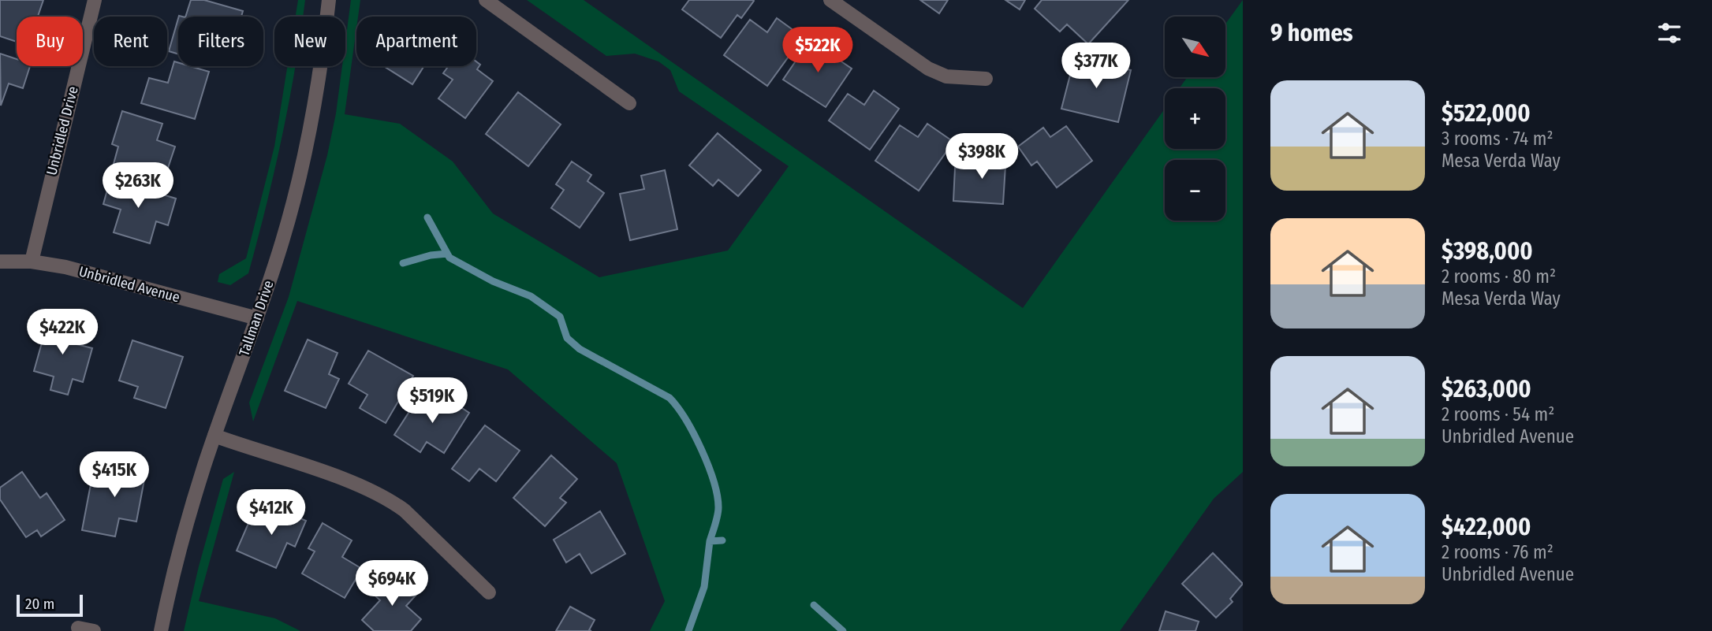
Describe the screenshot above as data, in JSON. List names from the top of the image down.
{
  "streets": {
    "street": ["Unbridled Drive", "Unbridled Avenue", "Tallman Drive"]
  },
  "crossings": [
    ["Unbridled Drive", "Unbridled Avenue"],
    ["Unbridled Avenue", "Tallman Drive"]
  ],
  "scale_bar": "20 m",
  "north": "bottom right",
  "page": {
    "heading": "9 homes",
    "map_buttons": ["+", "−"],
    "chip": [
      "Buy",
      "Rent",
      "Filters",
      "New",
      "Apartment"
    ],
    "price": [
      "$522K",
      "$377K",
      "$398K",
      "$263K",
      "$422K",
      "$519K",
      "$415K",
      "$412K",
      "$694K"
    ],
    "list": [
      {
        "name": "$522,000",
        "note": "3 rooms · 74 m² · Mesa Verda Way"
      },
      {
        "name": "$398,000",
        "note": "2 rooms · 80 m² · Mesa Verda Way"
      },
      {
        "name": "$263,000",
        "note": "2 rooms · 54 m² · Unbridled Avenue"
      },
      {
        "name": "$422,000",
        "note": "2 rooms · 76 m² · Unbridled Avenue"
      }
    ],
    "scale": "20 m"
  }
}
